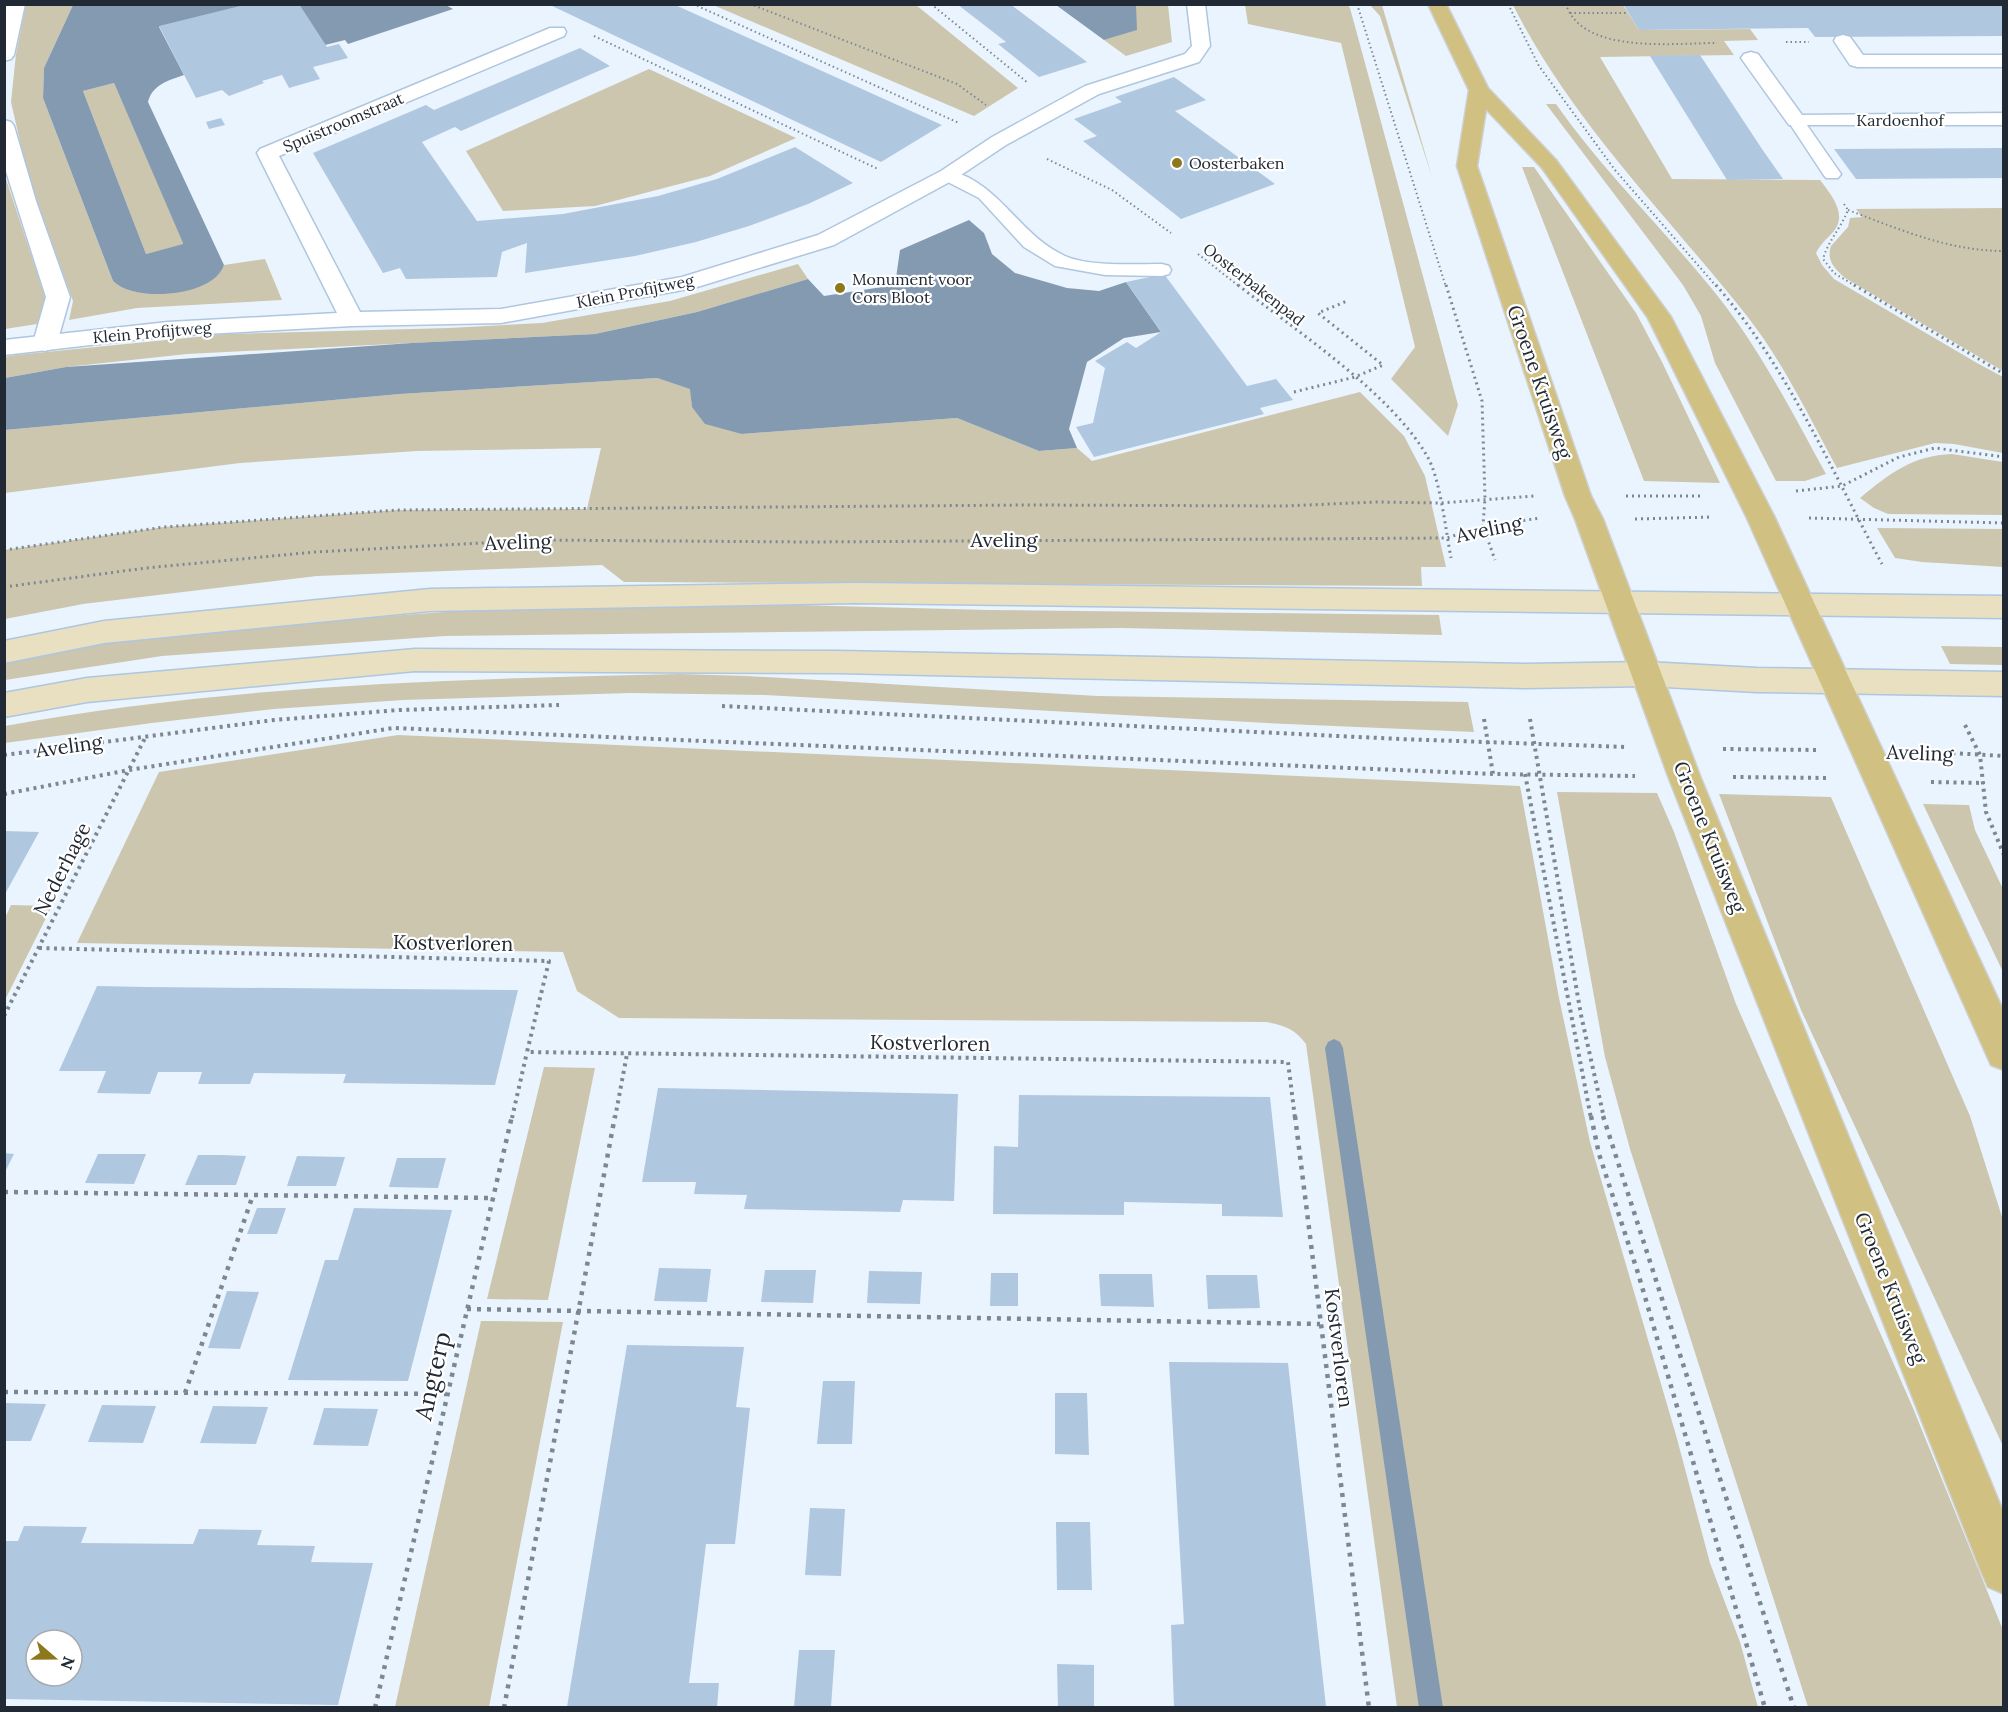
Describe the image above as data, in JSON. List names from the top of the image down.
{
  "streets": {
    "main road": ["Groene Kruisweg"],
    "street": ["Kardoenhof", "Spuistroomstraat", "Klein Profijtweg"],
    "path": [
      "Oosterbakenpad",
      "Aveling",
      "Nederhage",
      "Kostverloren",
      "Angterp"
    ]
  },
  "crossings": [
    ["Spuistroomstraat", "Klein Profijtweg"],
    ["Groene Kruisweg", "Aveling"],
    ["Aveling", "Nederhage"],
    ["Nederhage", "Kostverloren"],
    ["Kostverloren", "Angterp"]
  ],
  "places": ["Oosterbaken", "Monument voor Cors Bloot"],
  "north": "right"
}
